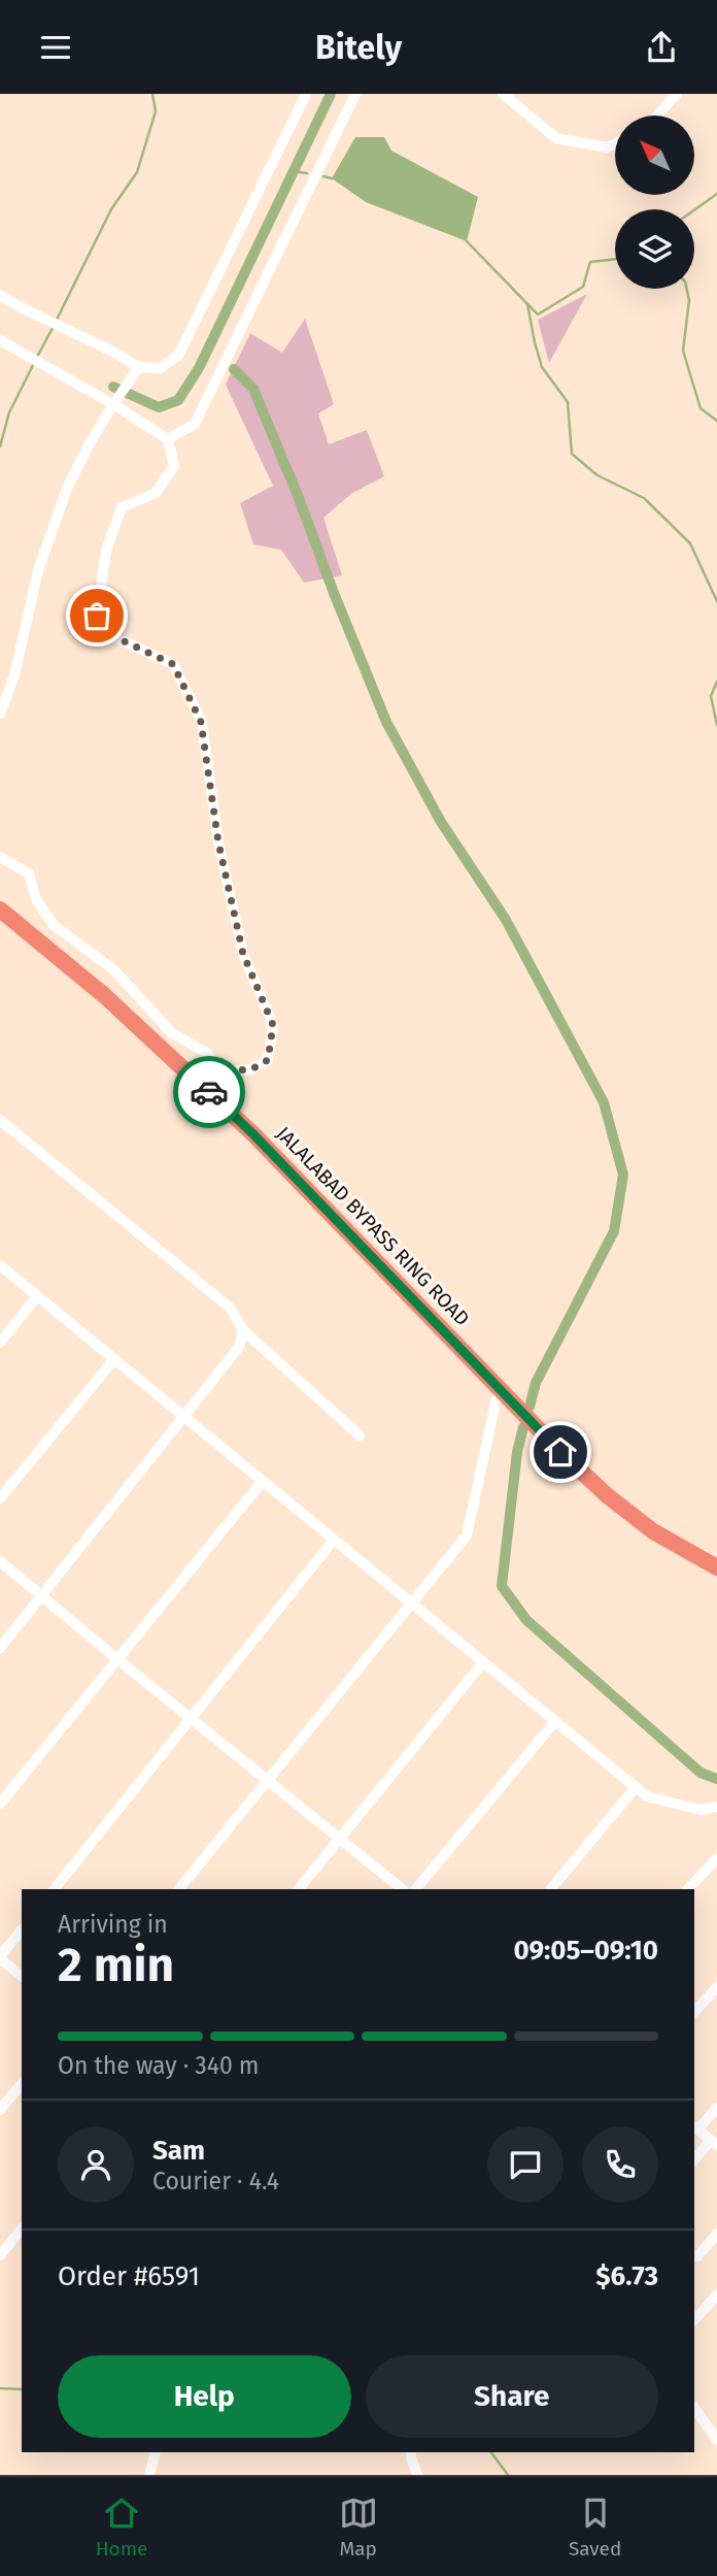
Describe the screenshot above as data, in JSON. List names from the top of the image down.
{
  "streets": {
    "highway": ["JALALABAD BYPASS RING ROAD"]
  },
  "north": "top left",
  "page": {
    "header": "Bitely",
    "heading": ["2 min", "Arriving in", "09:05–09:10"],
    "panel": [
      "Sam",
      "Courier · 4.4",
      "Order #6591",
      "$6.73"
    ],
    "bar": "On the way · 340 m",
    "buttons": ["Help", "Share"],
    "tabs": ["Home", "Map", "Saved"]
  }
}
